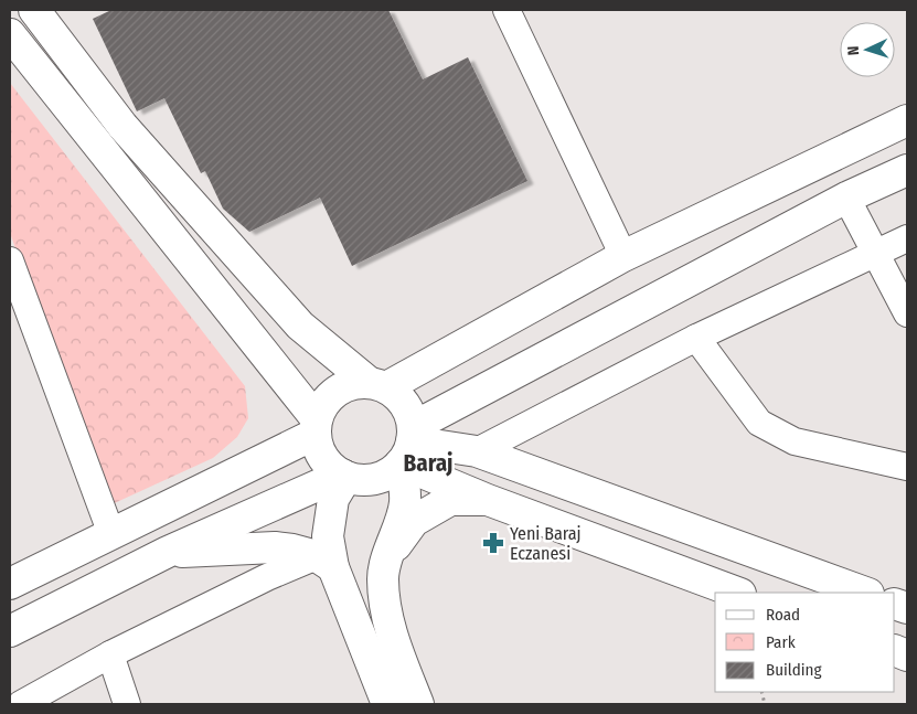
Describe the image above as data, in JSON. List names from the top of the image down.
{
  "districts": ["Baraj"],
  "places": {
    "pharmacy": ["Yeni Baraj Eczanesi"]
  },
  "legend": ["Road", "Park", "Building"],
  "north": "left"
}
